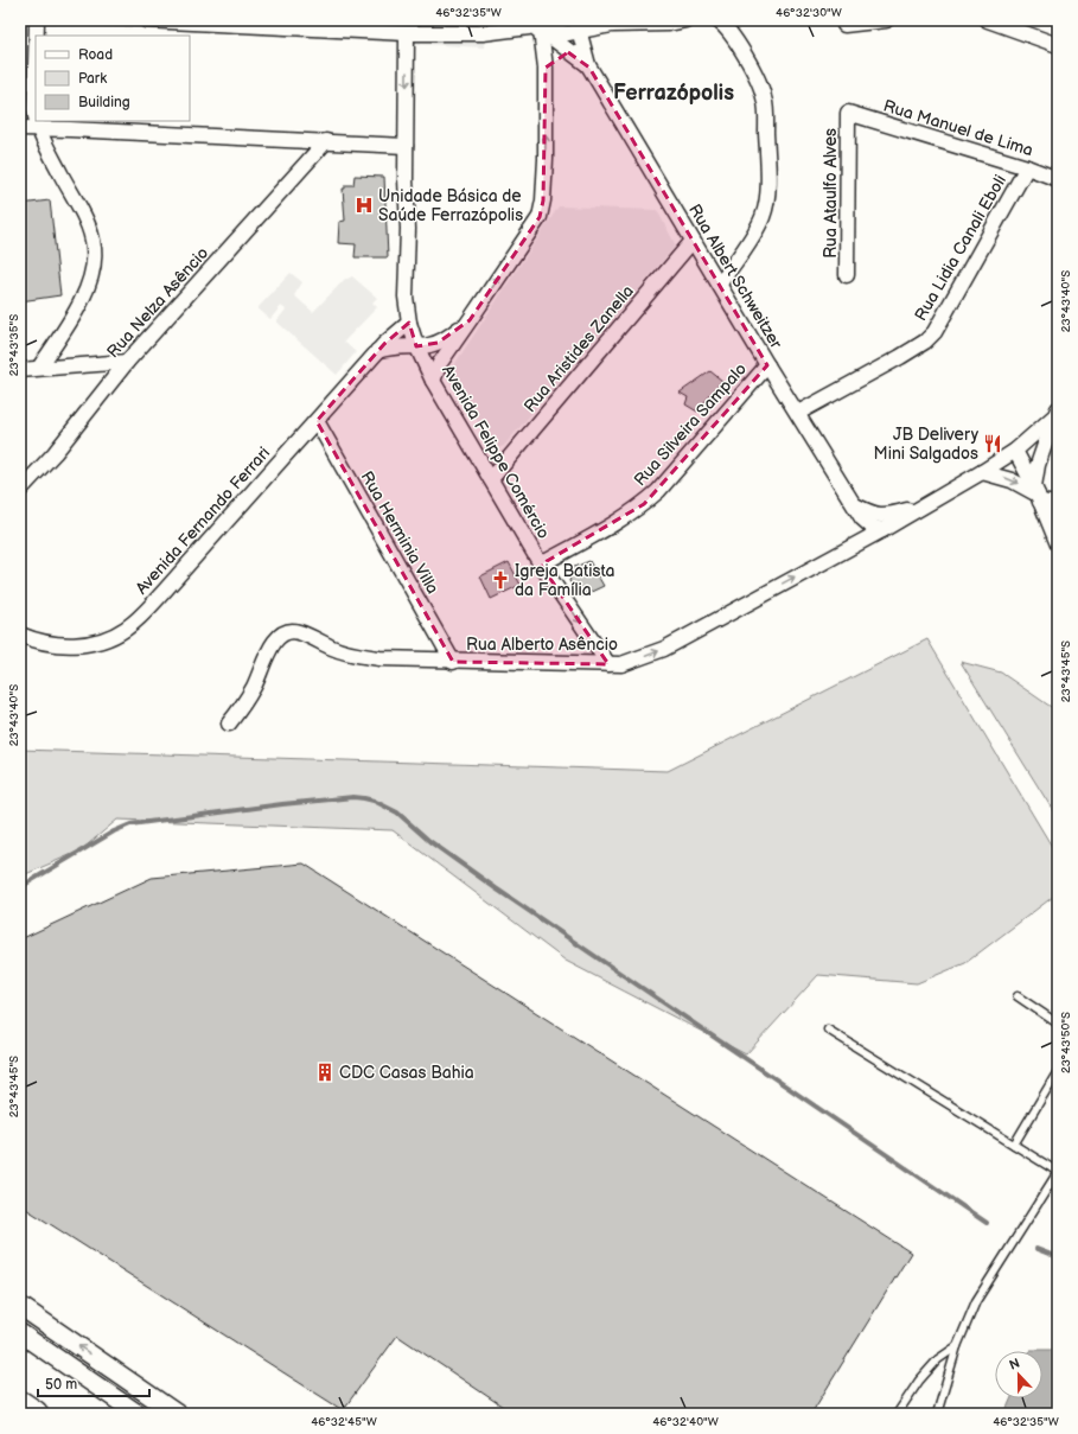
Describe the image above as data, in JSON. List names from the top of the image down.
{
  "streets": {
    "street": [
      "Rua Manuel de Lima",
      "Rua Ataulfo Alves",
      "Rua Lidia Canali Eboli",
      "Rua Albert Schweitzer",
      "Rua Nelza Asêncio",
      "Rua Aristides Zanella",
      "Rua Silveira Sampalo",
      "Avenida Felippe Comércio",
      "Avenida Fernando Ferrari",
      "Rua Herminia Villa",
      "Rua Alberto Asêncio"
    ]
  },
  "crossings": [
    ["Rua Manuel de Lima", "Rua Ataulfo Alves"],
    ["Rua Manuel de Lima", "Rua Lidia Canali Eboli"],
    ["Rua Lidia Canali Eboli", "Rua Albert Schweitzer"],
    ["Rua Albert Schweitzer", "Rua Aristides Zanella"],
    ["Rua Albert Schweitzer", "Rua Silveira Sampalo"],
    ["Rua Albert Schweitzer", "Rua Alberto Asêncio"],
    ["Rua Aristides Zanella", "Avenida Felippe Comércio"],
    ["Rua Silveira Sampalo", "Avenida Felippe Comércio"],
    ["Avenida Felippe Comércio", "Avenida Fernando Ferrari"],
    ["Avenida Felippe Comércio", "Rua Alberto Asêncio"],
    ["Avenida Fernando Ferrari", "Rua Herminia Villa"],
    ["Rua Herminia Villa", "Rua Alberto Asêncio"]
  ],
  "districts": ["Ferrazópolis"],
  "places": {
    "hospital": ["Unidade Básica de Saúde Ferrazópolis"],
    "restaurant": ["JB Delivery Mini Salgados"],
    "church": ["Igreja Batista da Família"],
    "building": ["CDC Casas Bahia"]
  },
  "legend": ["Road", "Park", "Building"],
  "scale_bar": "50 m",
  "north": "top",
  "coordinates": [
    "46°32'35\"W",
    "46°32'30\"W",
    "23°43'40\"S",
    "23°43'35\"S",
    "23°43'45\"S",
    "23°43'50\"S",
    "46°32'45\"W",
    "46°32'40\"W"
  ]
}
